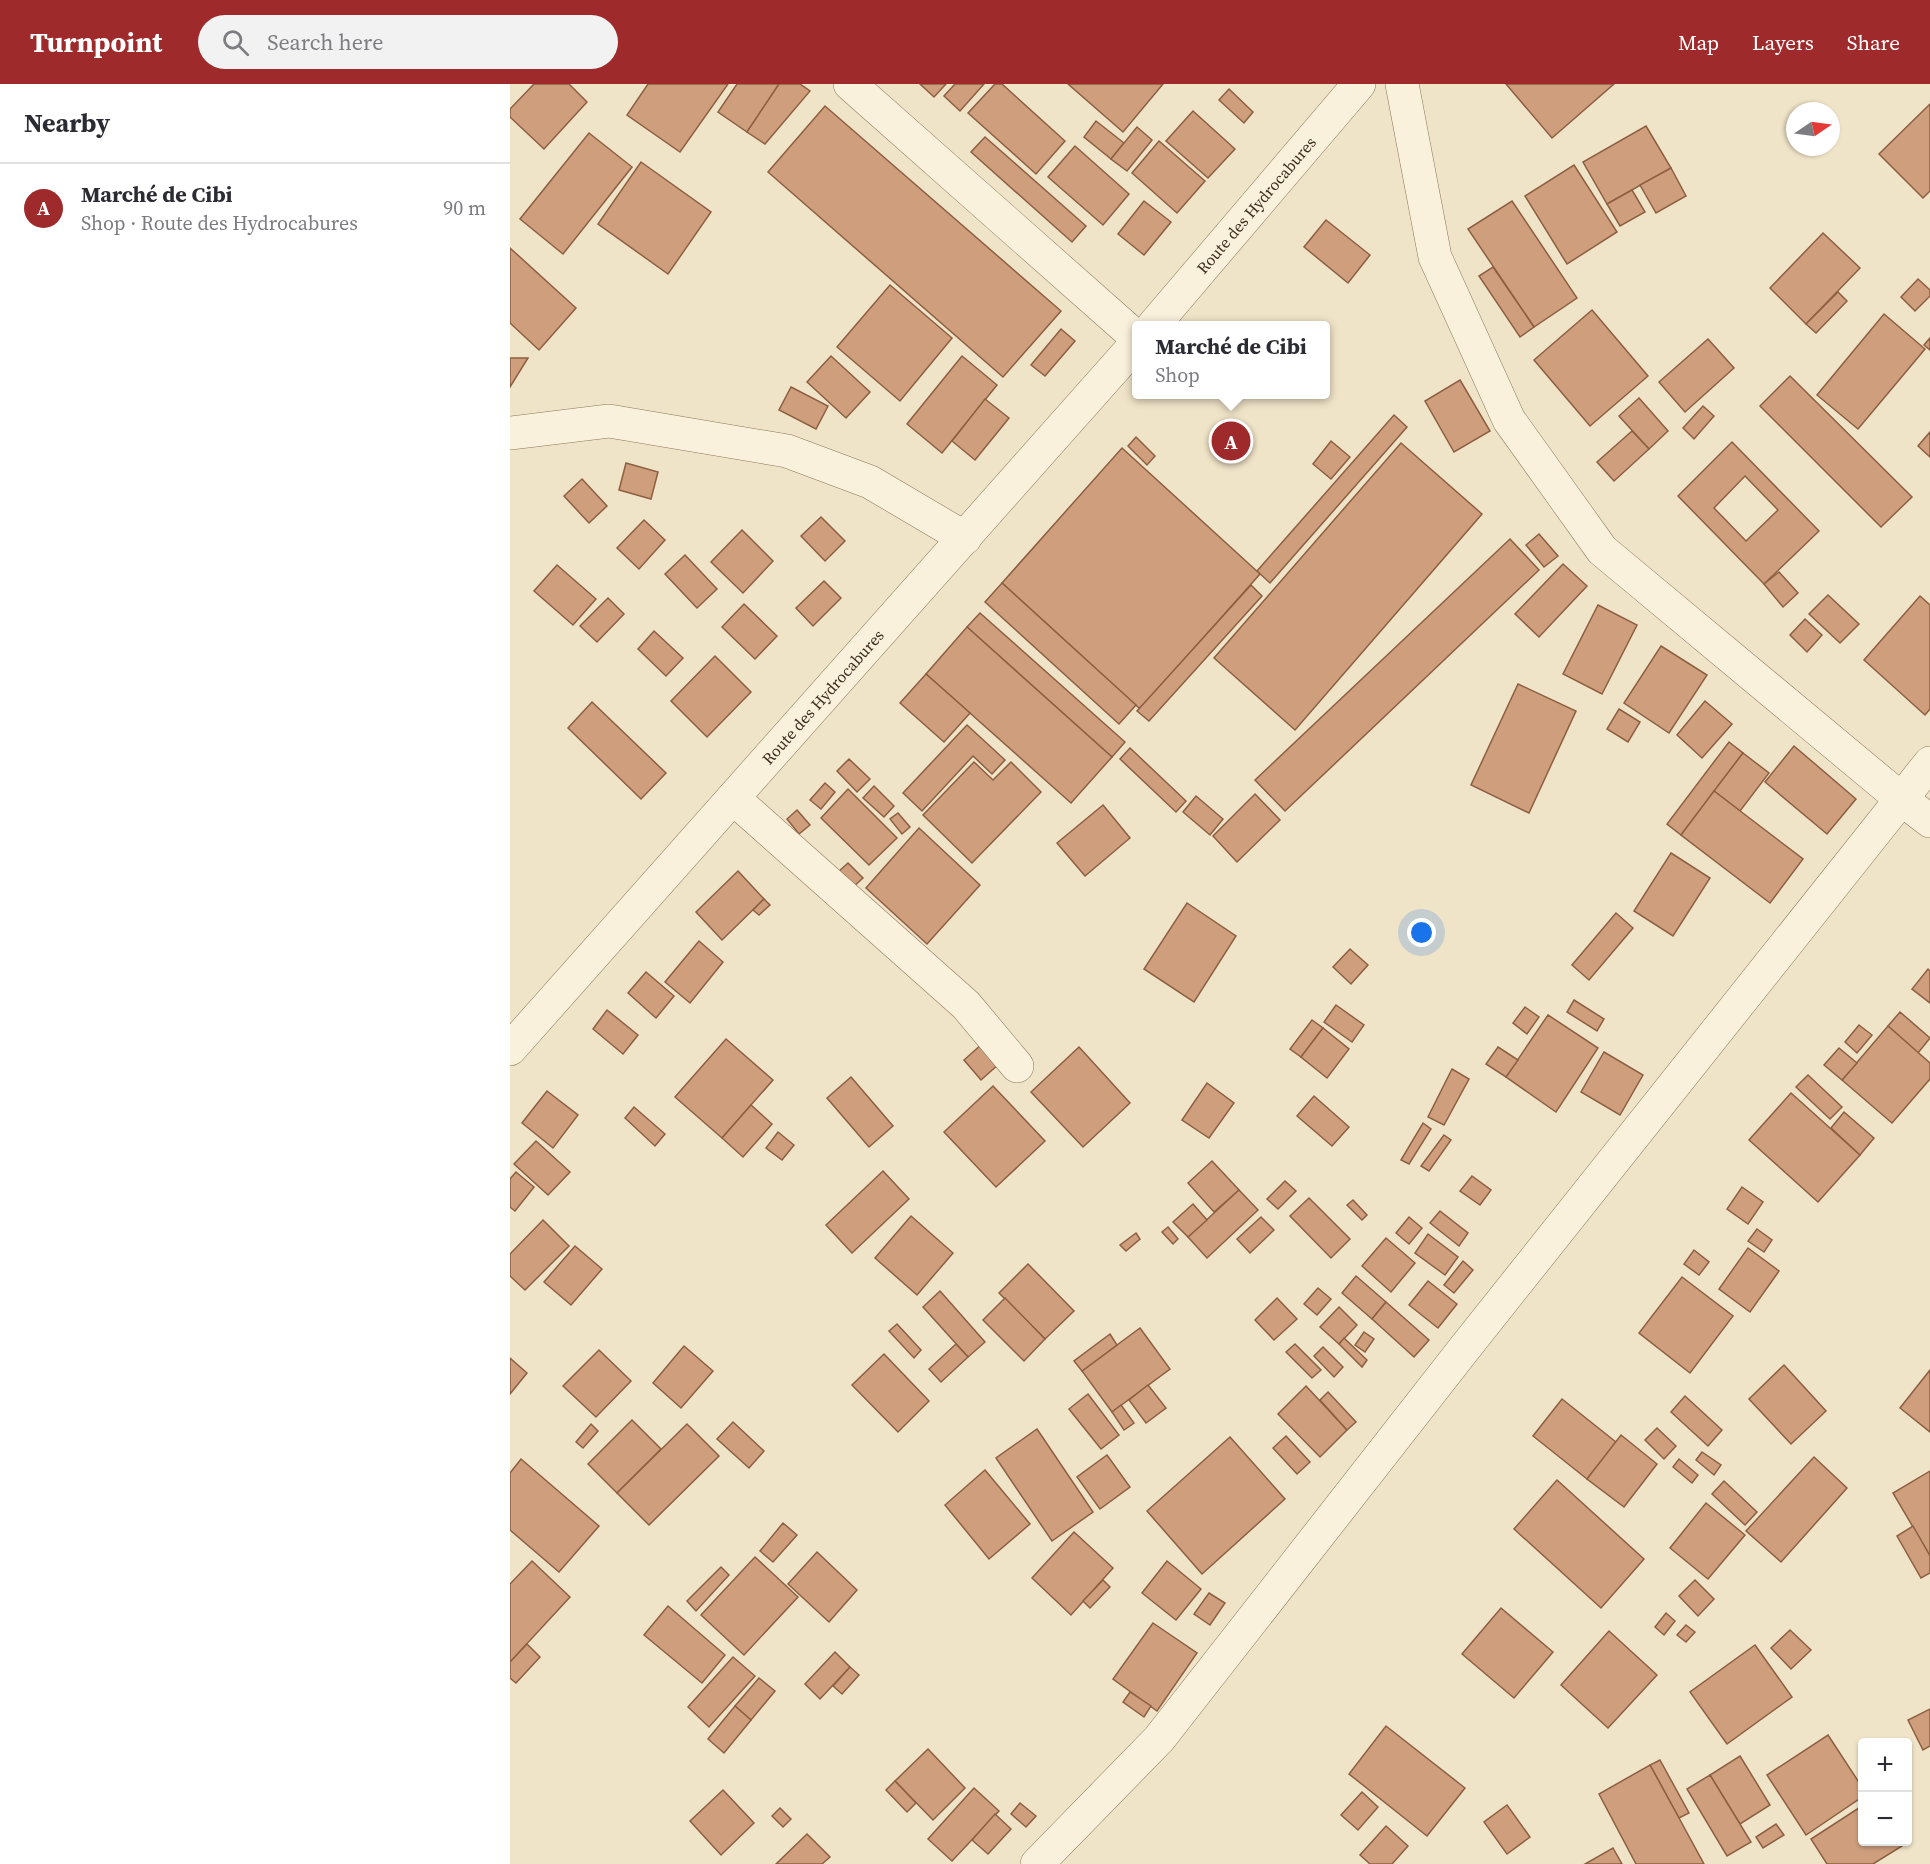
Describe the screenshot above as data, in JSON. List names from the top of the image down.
{
  "streets": {
    "street": ["Route des Hydrocabures"]
  },
  "north": "right",
  "page": {
    "header": "Turnpoint",
    "search": "Search here",
    "nav": ["Map", "Layers", "Share"],
    "heading": "Nearby",
    "list": [
      {
        "mark": "A",
        "name": "Marché de Cibi",
        "note": "Shop · Route des Hydrocabures",
        "value": "90 m"
      }
    ],
    "popup": ["Marché de Cibi", "Shop"],
    "pins": "A",
    "map_buttons": ["+", "−"]
  }
}
